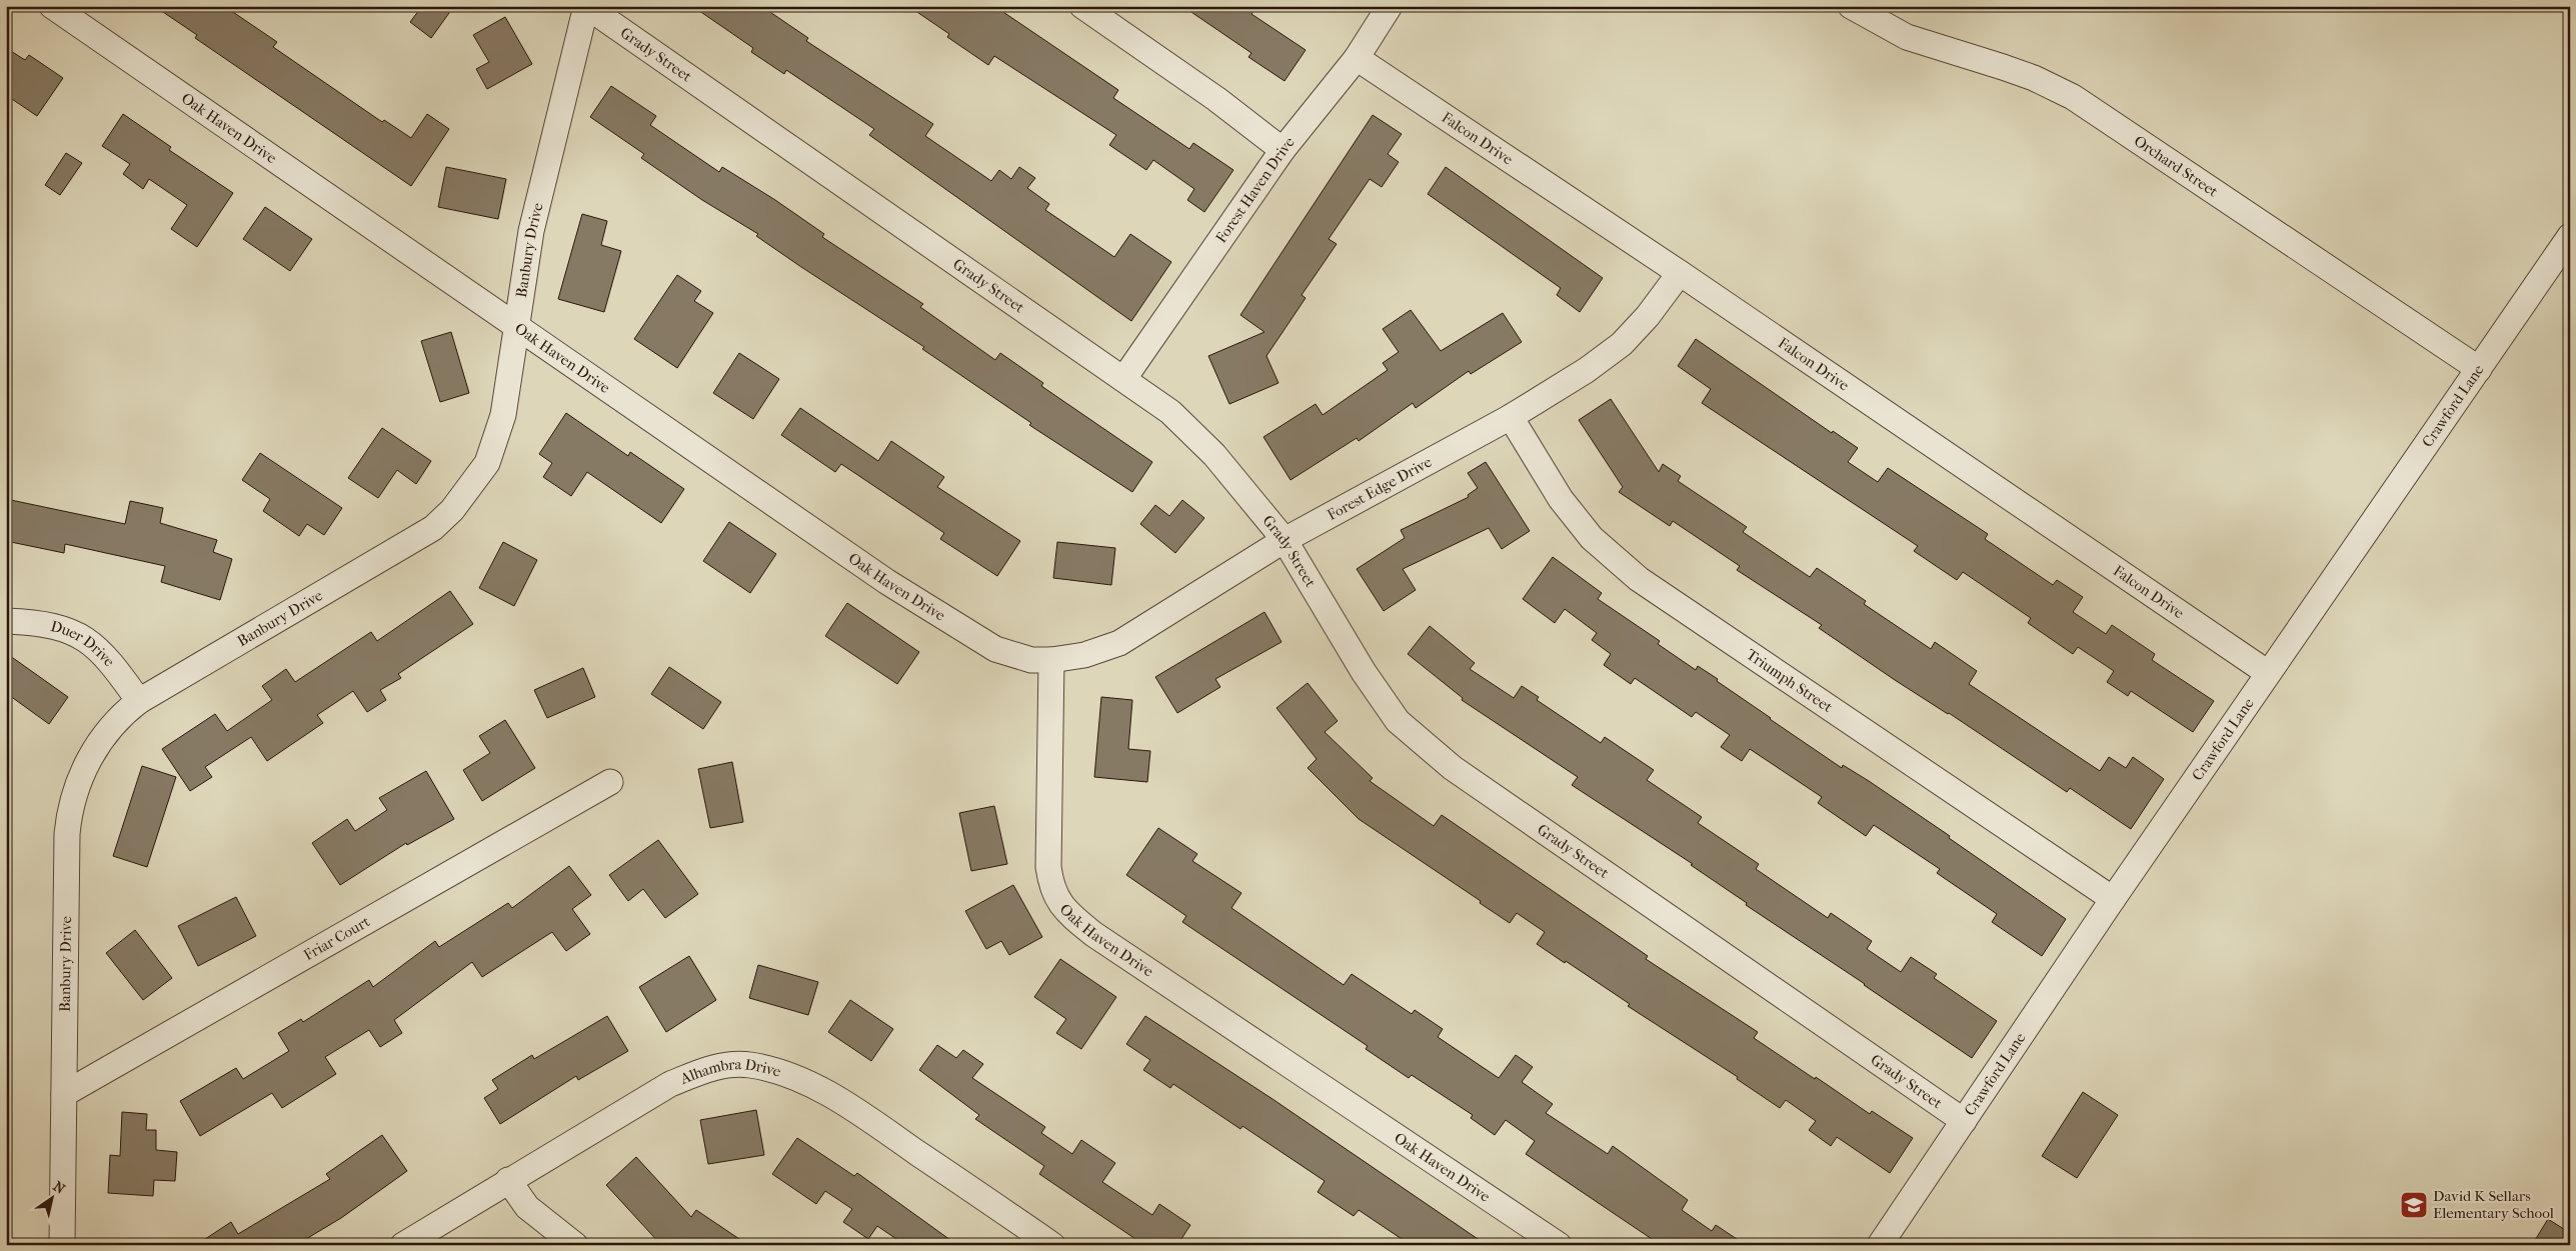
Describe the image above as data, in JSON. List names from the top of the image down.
{
  "streets": {
    "street": [
      "Grady Street",
      "Oak Haven Drive",
      "Falcon Drive",
      "Orchard Street",
      "Forest Haven Drive",
      "Banbury Drive",
      "Crawford Lane",
      "Forest Edge Drive",
      "Duer Drive",
      "Triumph Street",
      "Friar Court",
      "Alhambra Drive"
    ]
  },
  "crossings": [
    ["Grady Street", "Forest Haven Drive"],
    ["Grady Street", "Banbury Drive"],
    ["Grady Street", "Crawford Lane"],
    ["Grady Street", "Forest Edge Drive"],
    ["Oak Haven Drive", "Banbury Drive"],
    ["Oak Haven Drive", "Forest Edge Drive"],
    ["Falcon Drive", "Forest Haven Drive"],
    ["Falcon Drive", "Crawford Lane"],
    ["Falcon Drive", "Forest Edge Drive"],
    ["Orchard Street", "Crawford Lane"],
    ["Banbury Drive", "Duer Drive"],
    ["Banbury Drive", "Friar Court"],
    ["Crawford Lane", "Triumph Street"],
    ["Forest Edge Drive", "Triumph Street"]
  ],
  "places": {
    "school or university": ["David K Sellars Elementary School"]
  },
  "north": "top right"
}
